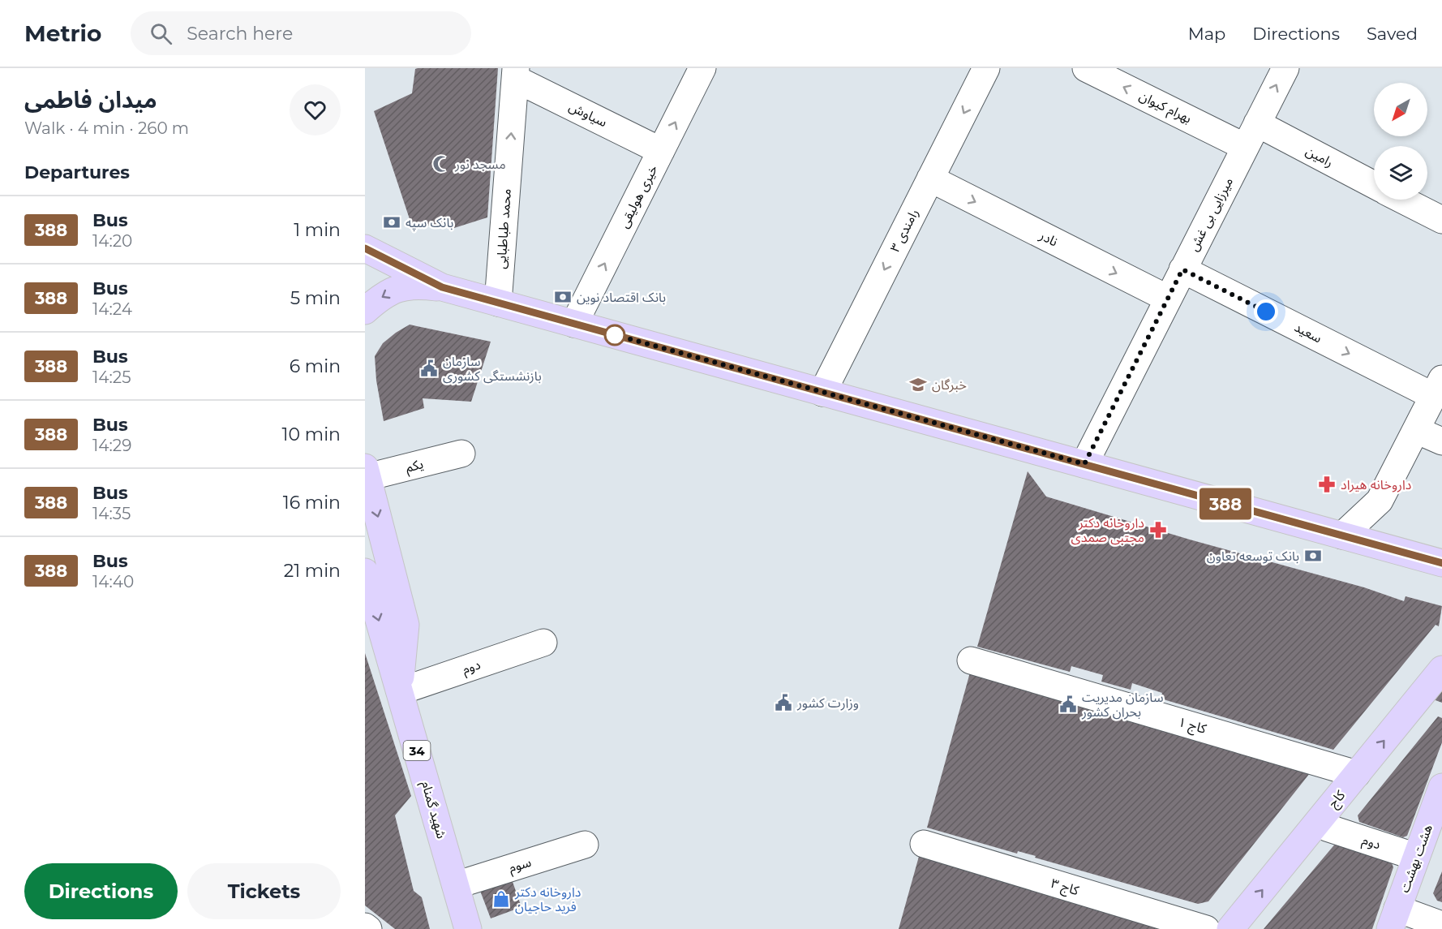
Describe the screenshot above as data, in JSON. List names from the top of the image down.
{
  "streets": {
    "main road": [
      "34",
      "کاج",
      "شهید گمنام",
      "هشت بهشت"
    ],
    "street": [
      "بهرام کیوان",
      "سیاوش",
      "رامین",
      "خیری هولیقی",
      "میرزایی بی غش",
      "محمد طباطبایی",
      "رامندی ۳",
      "نادر",
      "سعید",
      "یکم",
      "دوم",
      "کاج ۱",
      "سوم",
      "کاج ۳"
    ]
  },
  "crossings": [
    ["بهرام کیوان", "رامین"],
    ["بهرام کیوان", "میرزایی بی غش"],
    ["سیاوش", "خیری هولیقی"],
    ["سیاوش", "محمد طباطبایی"],
    ["رامین", "میرزایی بی غش"],
    ["میرزایی بی غش", "نادر"],
    ["میرزایی بی غش", "سعید"],
    ["رامندی ۳", "نادر"],
    ["یکم", "شهید گمنام"],
    ["دوم", "شهید گمنام"],
    ["دوم", "هشت بهشت"],
    ["کاج ۱", "کاج"],
    ["شهید گمنام", "سوم"]
  ],
  "one_way": [
    "بهرام کیوان",
    "خیری هولیقی",
    "محمد طباطبایی",
    "رامندی ۳",
    "نادر",
    "سعید",
    "کاج",
    "شهید گمنام"
  ],
  "places": {
    "mosque": ["مسجد نور"],
    "bank": ["بانک سپه", "بانک اقتصاد نوین", "بانک توسعه تعاون"],
    "public building": ["سازمان بازنشستگی کشوری", "وزارت کشور", "سازمان مدیریت بحران کشور"],
    "school or university": ["خبرگان"],
    "pharmacy": ["داروخانه هیراد", "داروخانه دکتر مجتبی صمدی"],
    "shop": ["داروخانه دکتر فرید حاجیان"]
  },
  "lines": ["bus line 388"],
  "north": "bottom left",
  "page": {
    "header": "Metrio",
    "search": "Search here",
    "nav": ["Map", "Directions", "Saved"],
    "heading": [
      ["میدان فاطمی", "Walk · 4 min · 260 m"],
      "Departures"
    ],
    "on_map": "388",
    "list": [
      {
        "mark": "388",
        "name": "Bus",
        "note": "14:20",
        "value": "1 min"
      },
      {
        "mark": "388",
        "name": "Bus",
        "note": "14:24",
        "value": "5 min"
      },
      {
        "mark": "388",
        "name": "Bus",
        "note": "14:25",
        "value": "6 min"
      },
      {
        "mark": "388",
        "name": "Bus",
        "note": "14:29",
        "value": "10 min"
      },
      {
        "mark": "388",
        "name": "Bus",
        "note": "14:35",
        "value": "16 min"
      },
      {
        "mark": "388",
        "name": "Bus",
        "note": "14:40",
        "value": "21 min"
      }
    ],
    "buttons": ["Directions", "Tickets"]
  }
}
